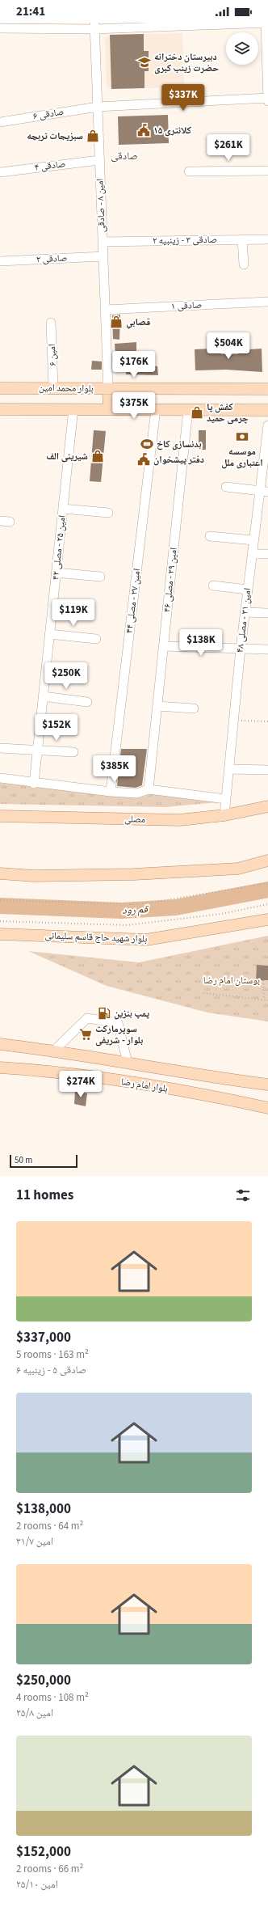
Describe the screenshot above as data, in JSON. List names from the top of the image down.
{
  "streets": {
    "main road": [
      "بلوار محمد امین",
      "مصلی",
      "بلوار شهید حاج قاسم سلیمانی",
      "بلوار امام رضا"
    ],
    "street": [
      "صادقی ۶",
      "صادقی ۴",
      "امین ۸ - صادقی",
      "صادقی ۳ - زینبیه ۲",
      "صادقی ۲",
      "صادقی ۱",
      "امین ۶",
      "امین ۲۵ - مصلی ۴۲",
      "امین ۲۹ - مصلی ۴۶",
      "امین ۲۷ - مصلی ۴۴",
      "امین ۳۱ - مصلی ۴۸"
    ]
  },
  "crossings": [
    ["صادقی ۶", "امین ۸ - صادقی"],
    ["صادقی ۴", "امین ۸ - صادقی"],
    ["امین ۸ - صادقی", "صادقی ۳ - زینبیه ۲"],
    ["امین ۸ - صادقی", "صادقی ۲"],
    ["امین ۸ - صادقی", "صادقی ۱"],
    ["امین ۸ - صادقی", "بلوار محمد امین"],
    ["امین ۶", "بلوار محمد امین"],
    ["بلوار محمد امین", "امین ۲۵ - مصلی ۴۲"],
    ["بلوار محمد امین", "امین ۲۹ - مصلی ۴۶"],
    ["بلوار محمد امین", "امین ۲۷ - مصلی ۴۴"],
    ["امین ۳۱ - مصلی ۴۸", "مصلی"]
  ],
  "districts": ["صادقی"],
  "water": ["قم رود"],
  "parks": ["بوستان امام رضا"],
  "places": {
    "school or university": ["دبیرستان دخترانه حضرت زینب کبری"],
    "public building": ["کلانتری ۱۵", "دفتر پیشخوان"],
    "shop": [
      "سبزیجات تربچه",
      "قصابیِ",
      "کفش پا چرمی حمید",
      "شیرینی الف"
    ],
    "bank": ["موسسه اعتباری ملل"],
    "sports": ["بدنسازی کاخ"],
    "fuel station": ["پمپ بنزین"],
    "supermarket": ["سوپرمارکت بلوار - شریفی"]
  },
  "scale_bar": "50 m",
  "page": {
    "status": "21:41",
    "price": [
      "$337K",
      "$261K",
      "$504K",
      "$176K",
      "$375K",
      "$119K",
      "$138K",
      "$250K",
      "$152K",
      "$385K",
      "$274K"
    ],
    "scale": "50 m",
    "heading": "11 homes",
    "list": [
      {
        "name": "$337,000",
        "note": "5 rooms · 163 m² · صادقی ۵ - زینبیه ۶"
      },
      {
        "name": "$138,000",
        "note": "2 rooms · 64 m² · امین ۳۱/۷"
      },
      {
        "name": "$250,000",
        "note": "4 rooms · 108 m² · امین ۲۵/۸"
      },
      {
        "name": "$152,000",
        "note": "2 rooms · 66 m² · امین ۲۵/۱۰"
      }
    ]
  }
}
